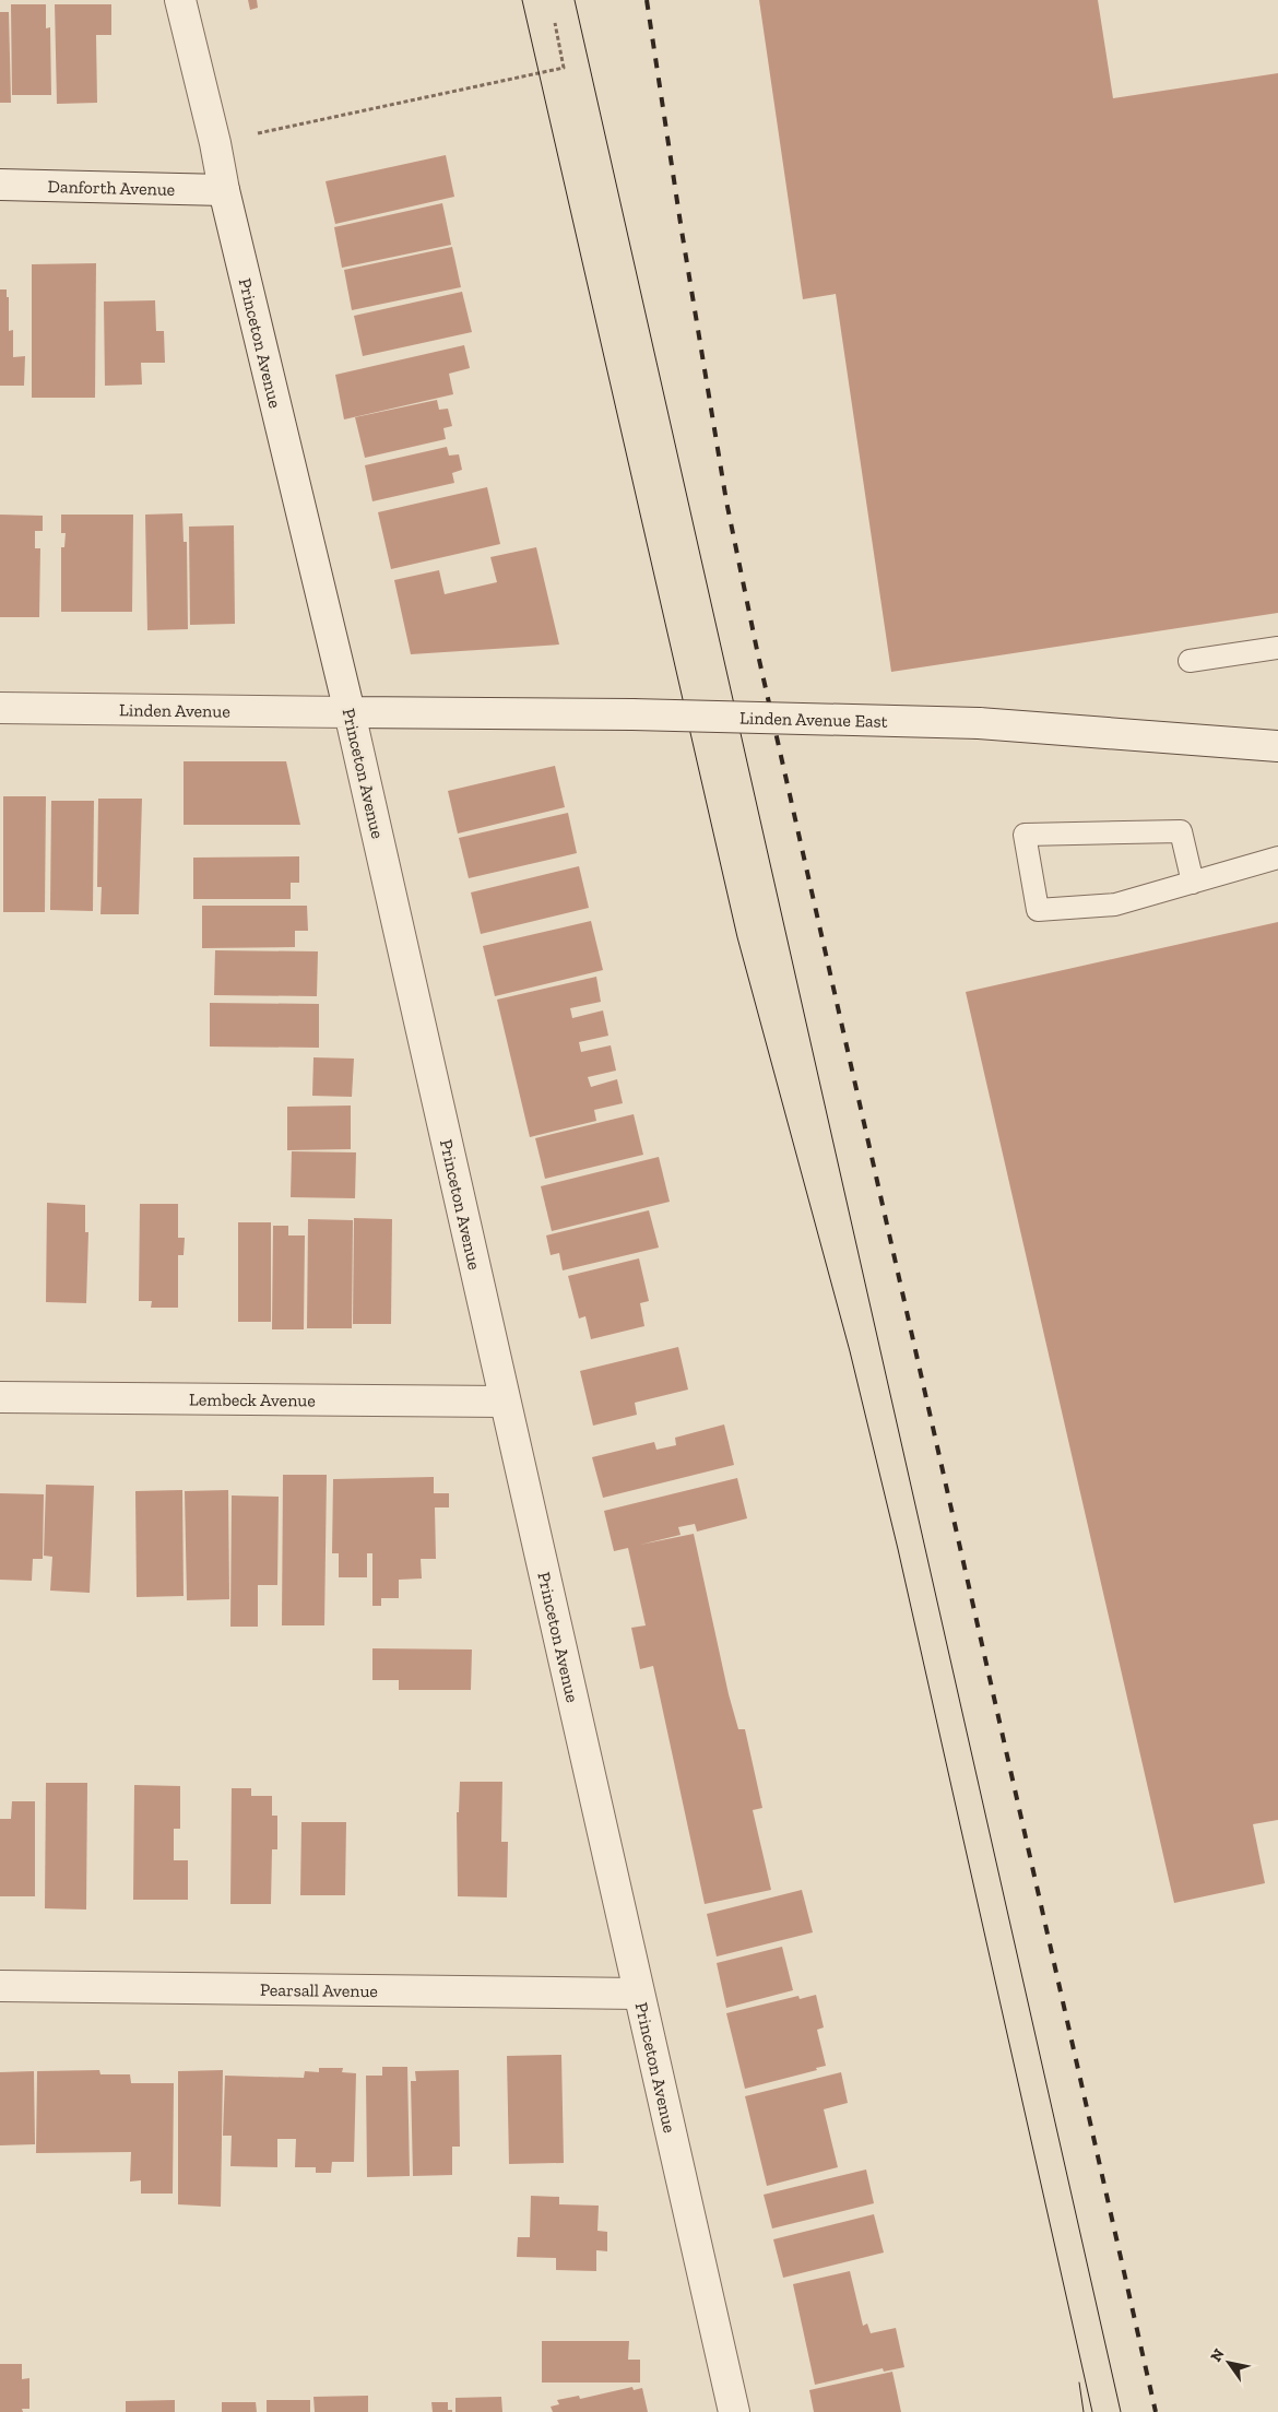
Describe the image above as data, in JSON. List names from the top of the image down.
{
  "streets": {
    "street": [
      "Danforth Avenue",
      "Princeton Avenue",
      "Linden Avenue",
      "Linden Avenue East",
      "Lembeck Avenue",
      "Pearsall Avenue"
    ]
  },
  "crossings": [
    ["Danforth Avenue", "Princeton Avenue"],
    ["Princeton Avenue", "Linden Avenue"],
    ["Princeton Avenue", "Linden Avenue East"],
    ["Princeton Avenue", "Lembeck Avenue"],
    ["Princeton Avenue", "Pearsall Avenue"],
    ["Linden Avenue", "Linden Avenue East"]
  ],
  "north": "top left"
}
